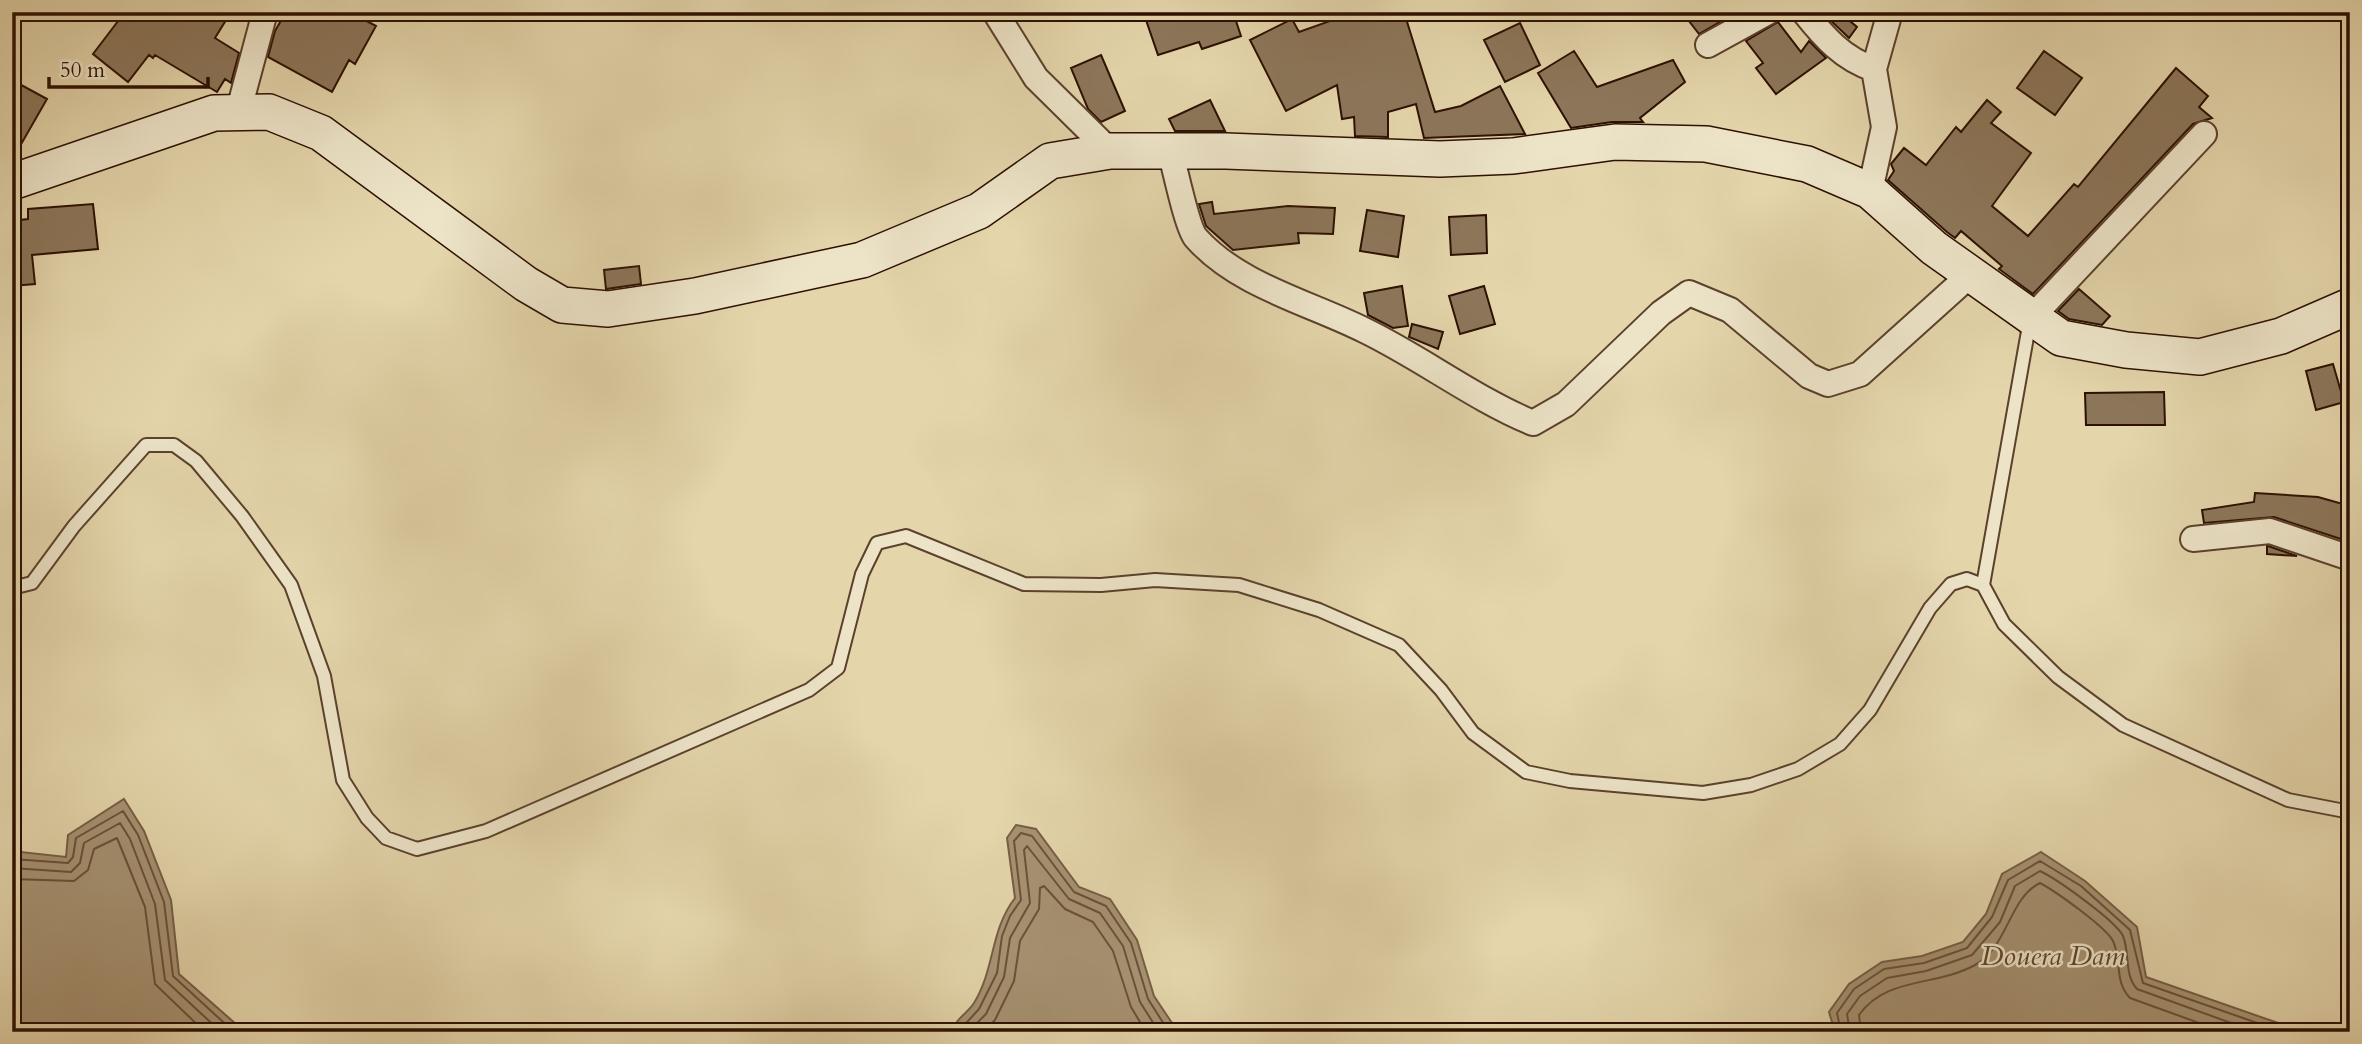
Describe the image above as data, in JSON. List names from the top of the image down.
{
  "water": ["Douera Dam"],
  "scale_bar": "50 m"
}
